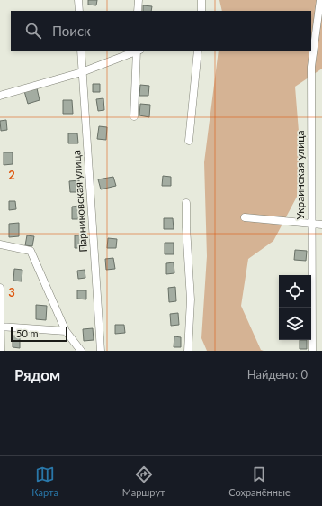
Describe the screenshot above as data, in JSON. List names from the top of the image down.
{
  "streets": {
    "street": ["Украинская улица", "Парниковская улица"]
  },
  "scale_bar": "50 m",
  "page": {
    "search": "Поиск",
    "scale": "50 m",
    "heading": ["Рядом", "Найдено: 0"],
    "nav": ["Карта", "Маршрут", "Сохранённые"]
  },
  "grid": {
    "rows": ["2", "3"]
  }
}
